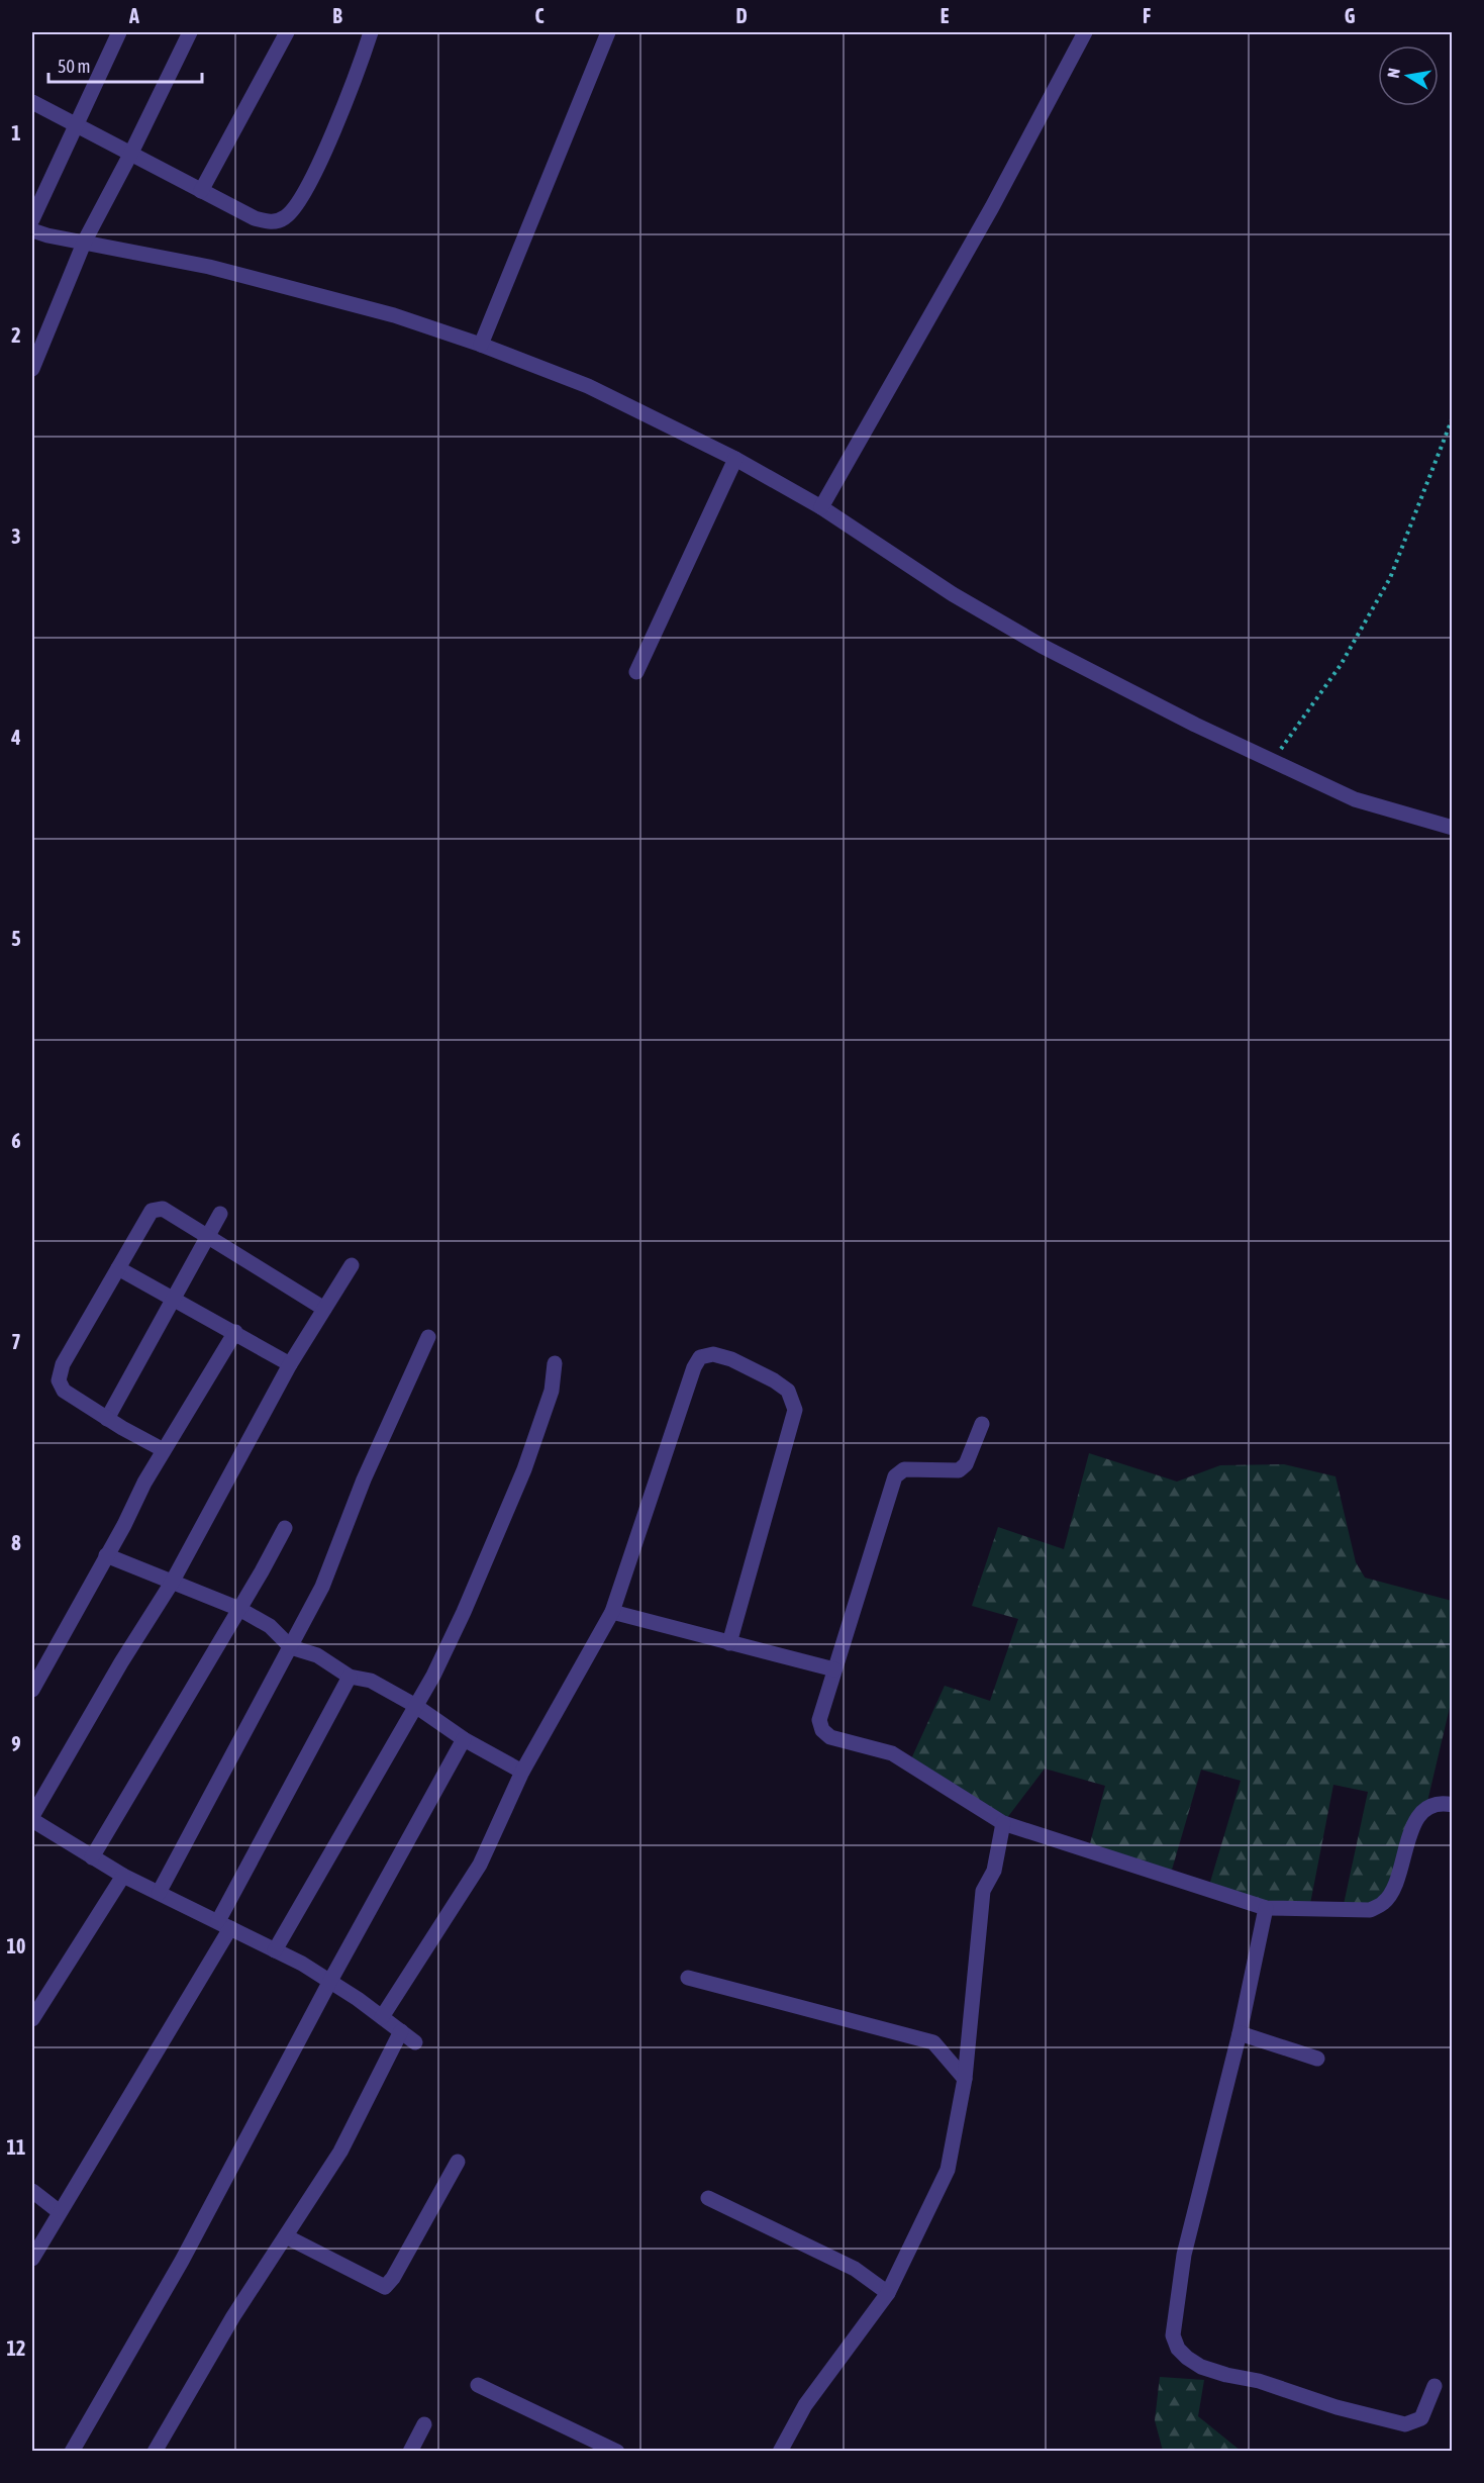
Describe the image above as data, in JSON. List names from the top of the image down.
{
  "scale_bar": "50 m",
  "north": "left",
  "grid": {
    "columns": [
      "A",
      "B",
      "C",
      "D",
      "E",
      "F",
      "G"
    ],
    "rows": [
      "1",
      "2",
      "3",
      "4",
      "5",
      "6",
      "7",
      "8",
      "9",
      "10",
      "11",
      "12"
    ]
  }
}
